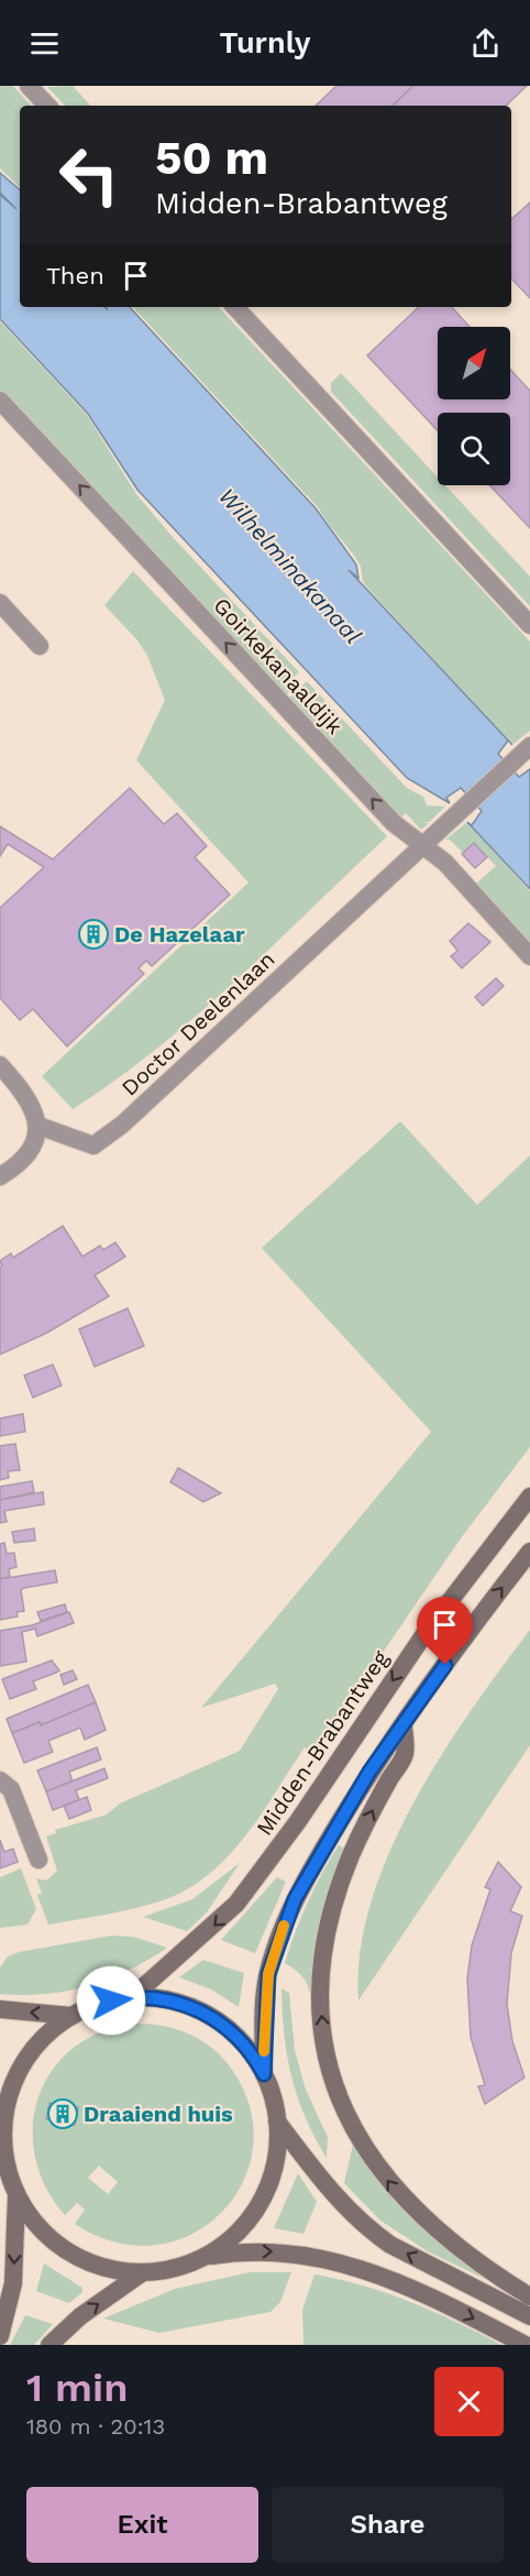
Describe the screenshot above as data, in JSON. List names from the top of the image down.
{
  "streets": {
    "main road": ["Midden-Brabantweg"],
    "street": ["Goirkekanaaldijk", "Doctor Deelenlaan"]
  },
  "crossings": [
    ["Goirkekanaaldijk", "Doctor Deelenlaan"]
  ],
  "one_way": ["Goirkekanaaldijk"],
  "water": ["Wilhelminakanaal"],
  "places": {
    "building": ["De Hazelaar", "Draaiend huis"]
  },
  "north": "top right",
  "page": {
    "header": "Turnly",
    "turn": ["50 m", "Midden-Brabantweg"],
    "then": "Then",
    "heading": ["1 min", "180 m · 20:13"],
    "buttons": ["Exit", "Share"]
  }
}
